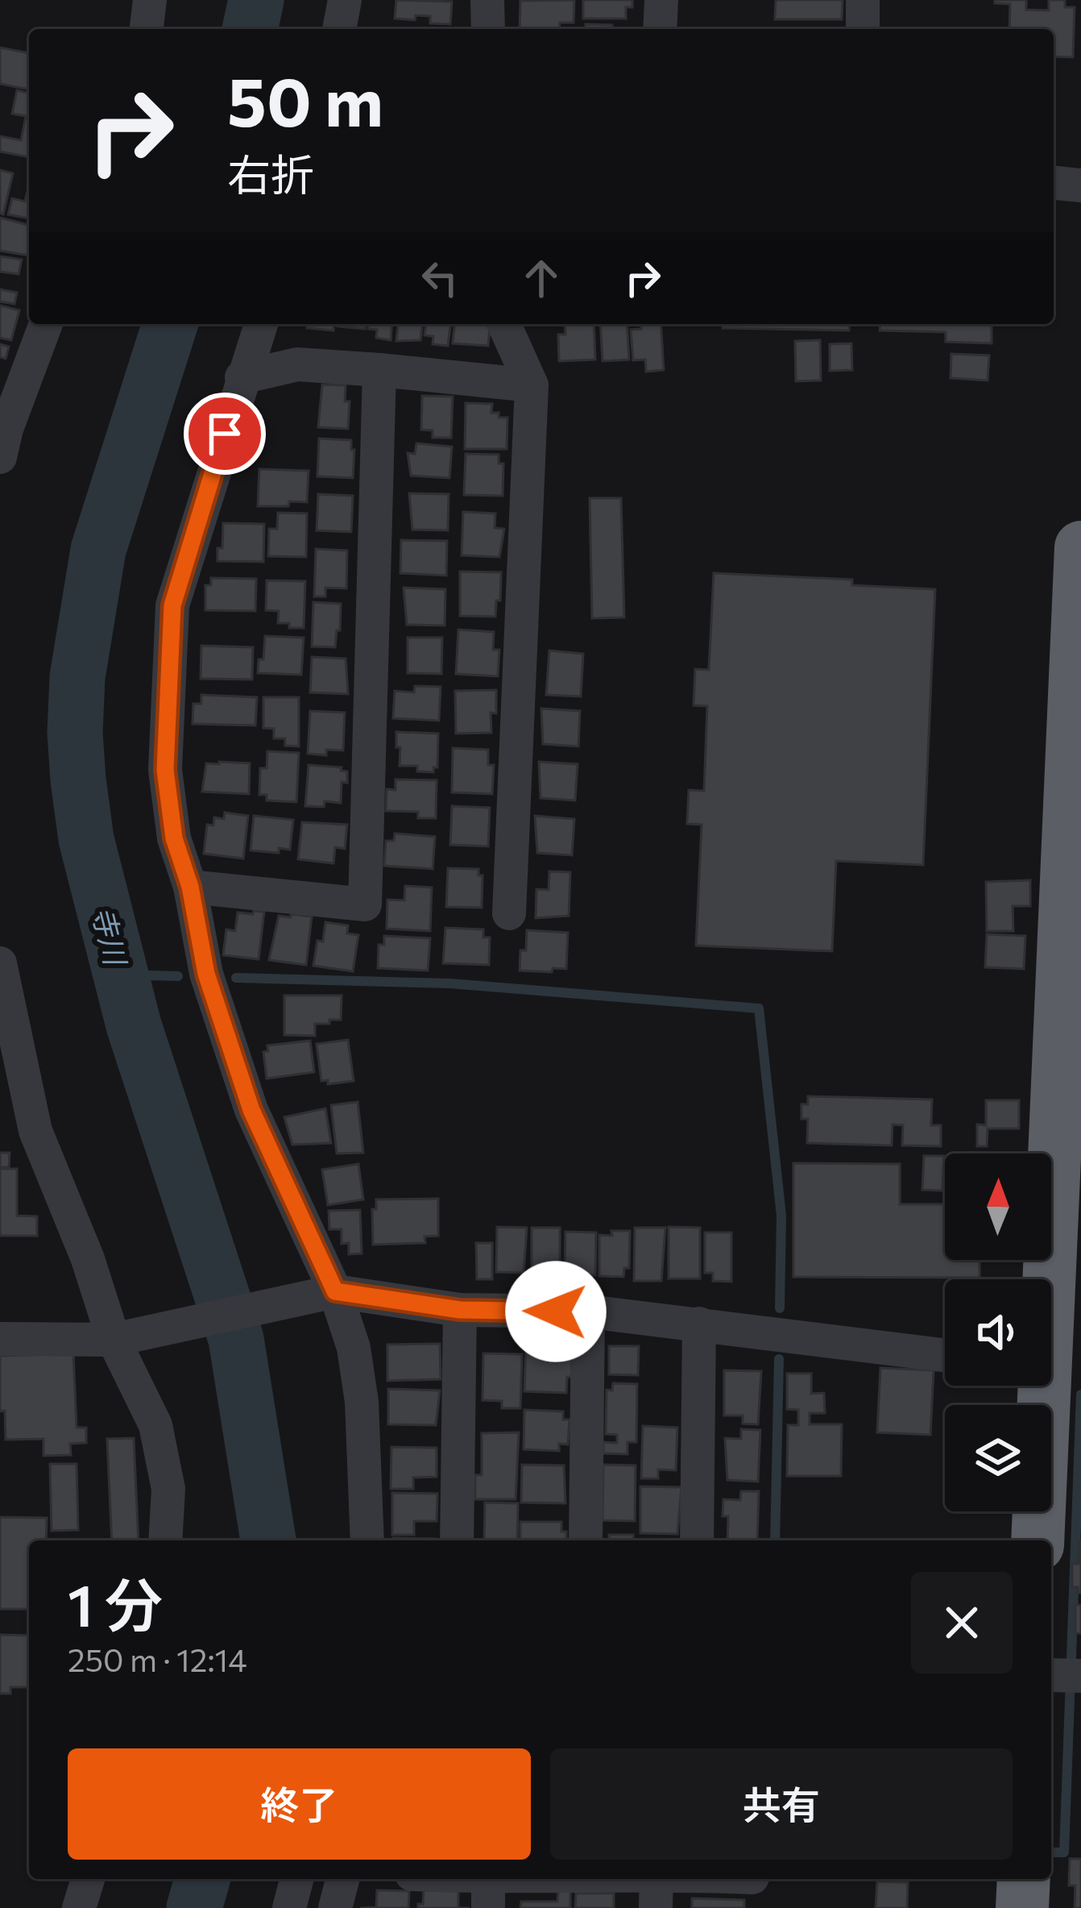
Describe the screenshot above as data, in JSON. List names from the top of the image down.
{
  "water": ["寺川"],
  "north": "top",
  "page": {
    "turn": ["50 m", "右折"],
    "heading": ["1 分", "250 m · 12:14"],
    "buttons": ["終了", "共有"]
  }
}
